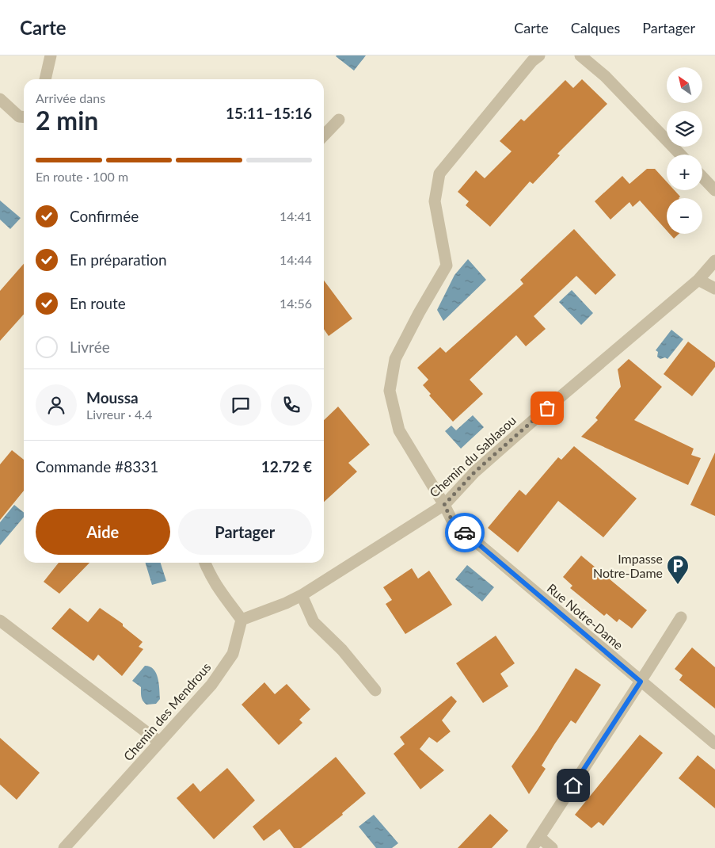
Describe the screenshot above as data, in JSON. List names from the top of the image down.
{
  "streets": {
    "street": ["Chemin du Sablasou", "Rue Notre-Dame", "Chemin des Mendrous"]
  },
  "crossings": [
    ["Chemin du Sablasou", "Rue Notre-Dame"],
    ["Chemin du Sablasou", "Chemin des Mendrous"]
  ],
  "places": {
    "parking": ["Impasse Notre-Dame"]
  },
  "north": "top left",
  "page": {
    "header": "Carte",
    "nav": ["Carte", "Calques", "Partager"],
    "map_buttons": ["+", "−"],
    "heading": ["2 min", "Arrivée dans", "15:11–15:16"],
    "panel": [
      "Moussa",
      "Livreur · 4.4",
      "Commande #8331",
      "12.72 €"
    ],
    "bar": "En route · 100 m",
    "list": [
      ["Confirmée", "14:41"],
      ["En préparation", "14:44"],
      ["En route", "14:56"],
      "Livrée"
    ],
    "buttons": ["Aide", "Partager"]
  }
}
